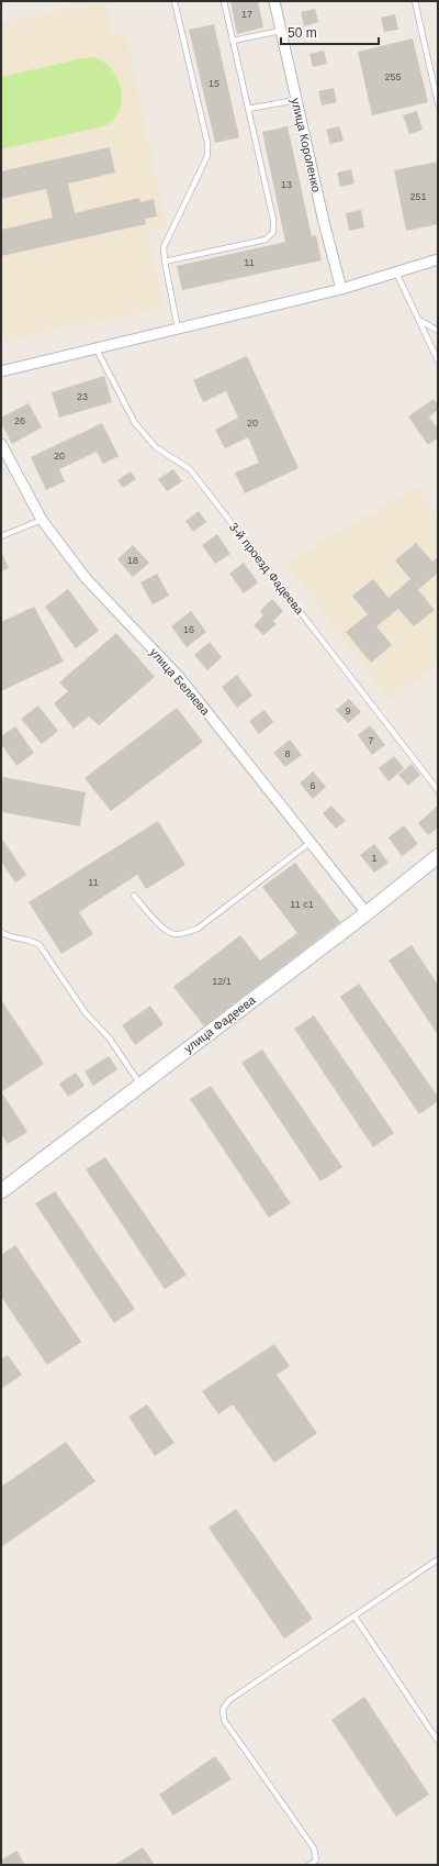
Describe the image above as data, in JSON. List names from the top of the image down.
{
  "streets": {
    "main road": ["улица Фадеева"],
    "street": ["улица Короленко", "улица Беляева"],
    "lane": ["3-й проезд Фадеева"]
  },
  "crossings": [
    ["улица Беляева", "улица Фадеева"]
  ],
  "house_numbers": [
    "17",
    "255",
    "15",
    "13",
    "251",
    "11",
    "23",
    "26",
    "20",
    "20",
    "18",
    "16",
    "9",
    "7",
    "8",
    "6",
    "1",
    "11",
    "11 с1",
    "12/1"
  ],
  "scale_bar": "50 m"
}
